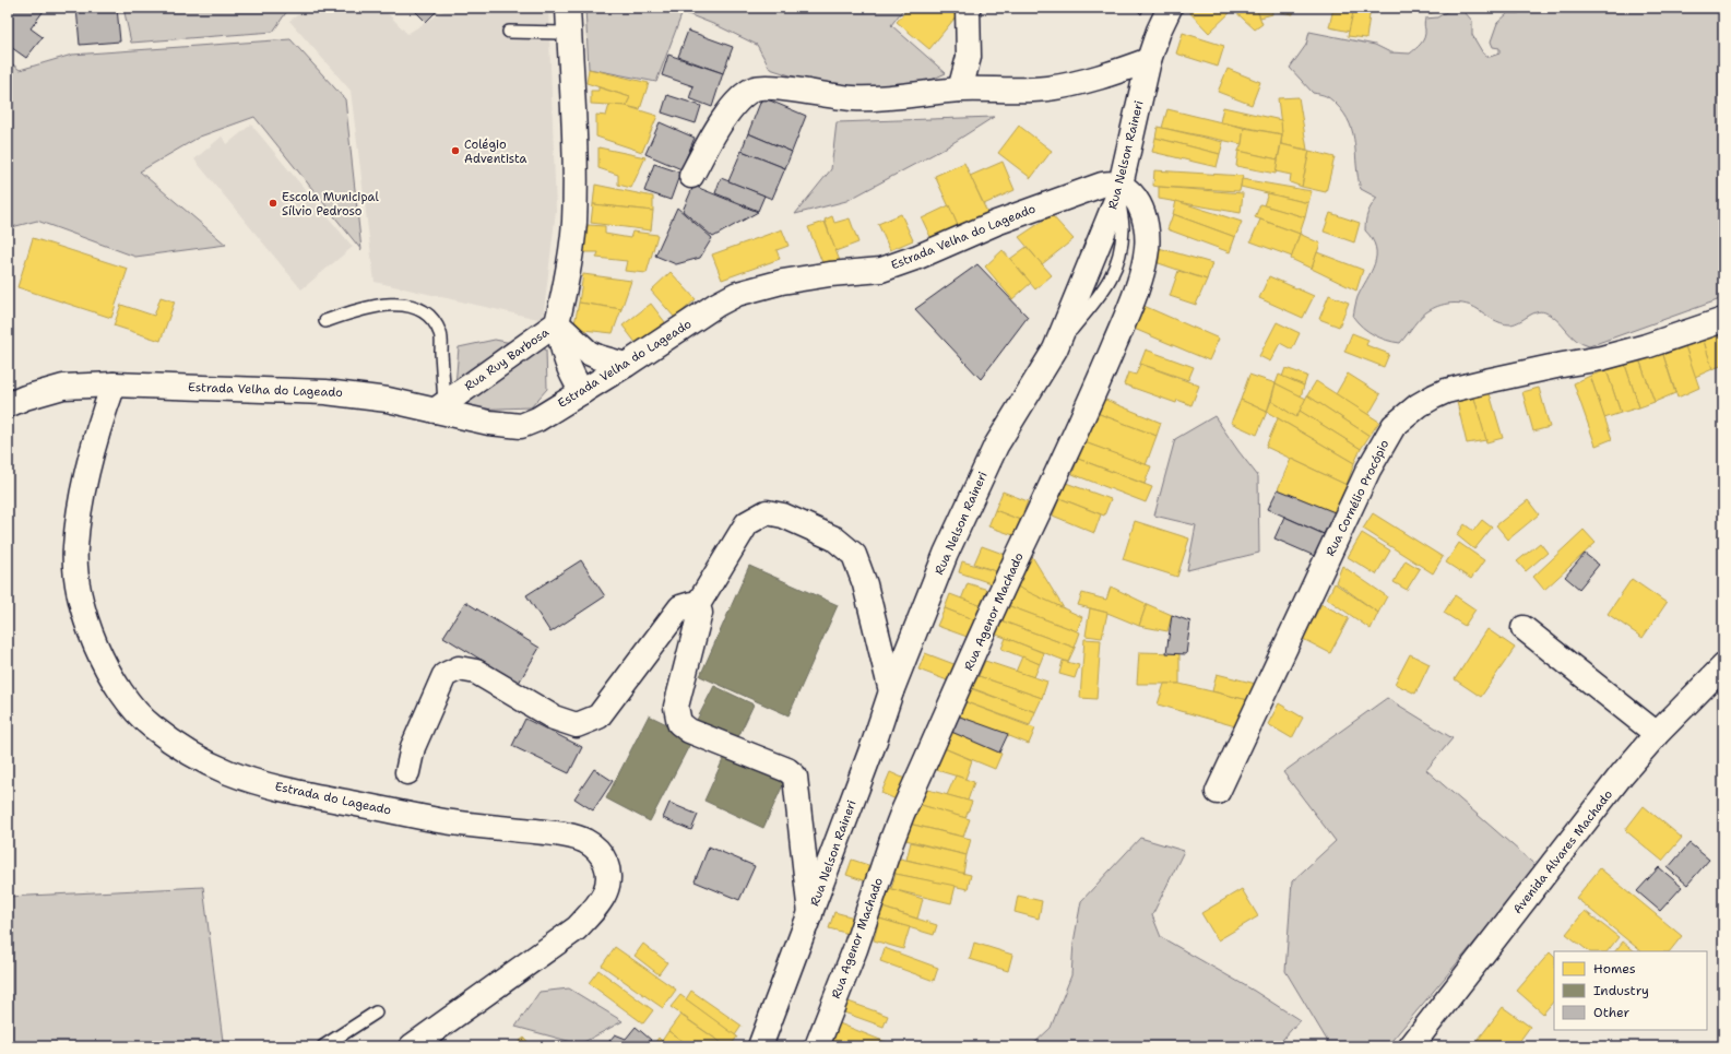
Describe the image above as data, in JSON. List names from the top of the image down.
{
  "streets": {
    "street": [
      "Rua Nelson Raineri",
      "Estrada Velha do Lageado",
      "Rua Ruy Barbosa",
      "Rua Cornélio Procópio",
      "Rua Agenor Machado",
      "Estrada do Lageado",
      "Avenida Alvares Machado"
    ]
  },
  "crossings": [
    ["Rua Nelson Raineri", "Estrada Velha do Lageado"],
    ["Rua Nelson Raineri", "Rua Agenor Machado"],
    ["Estrada Velha do Lageado", "Rua Ruy Barbosa"],
    ["Estrada Velha do Lageado", "Rua Agenor Machado"],
    ["Estrada Velha do Lageado", "Estrada do Lageado"]
  ],
  "places": ["Colégio Adventista", "Escola Municipal Sílvio Pedroso"],
  "legend": ["Homes", "Industry", "Other"]
}
